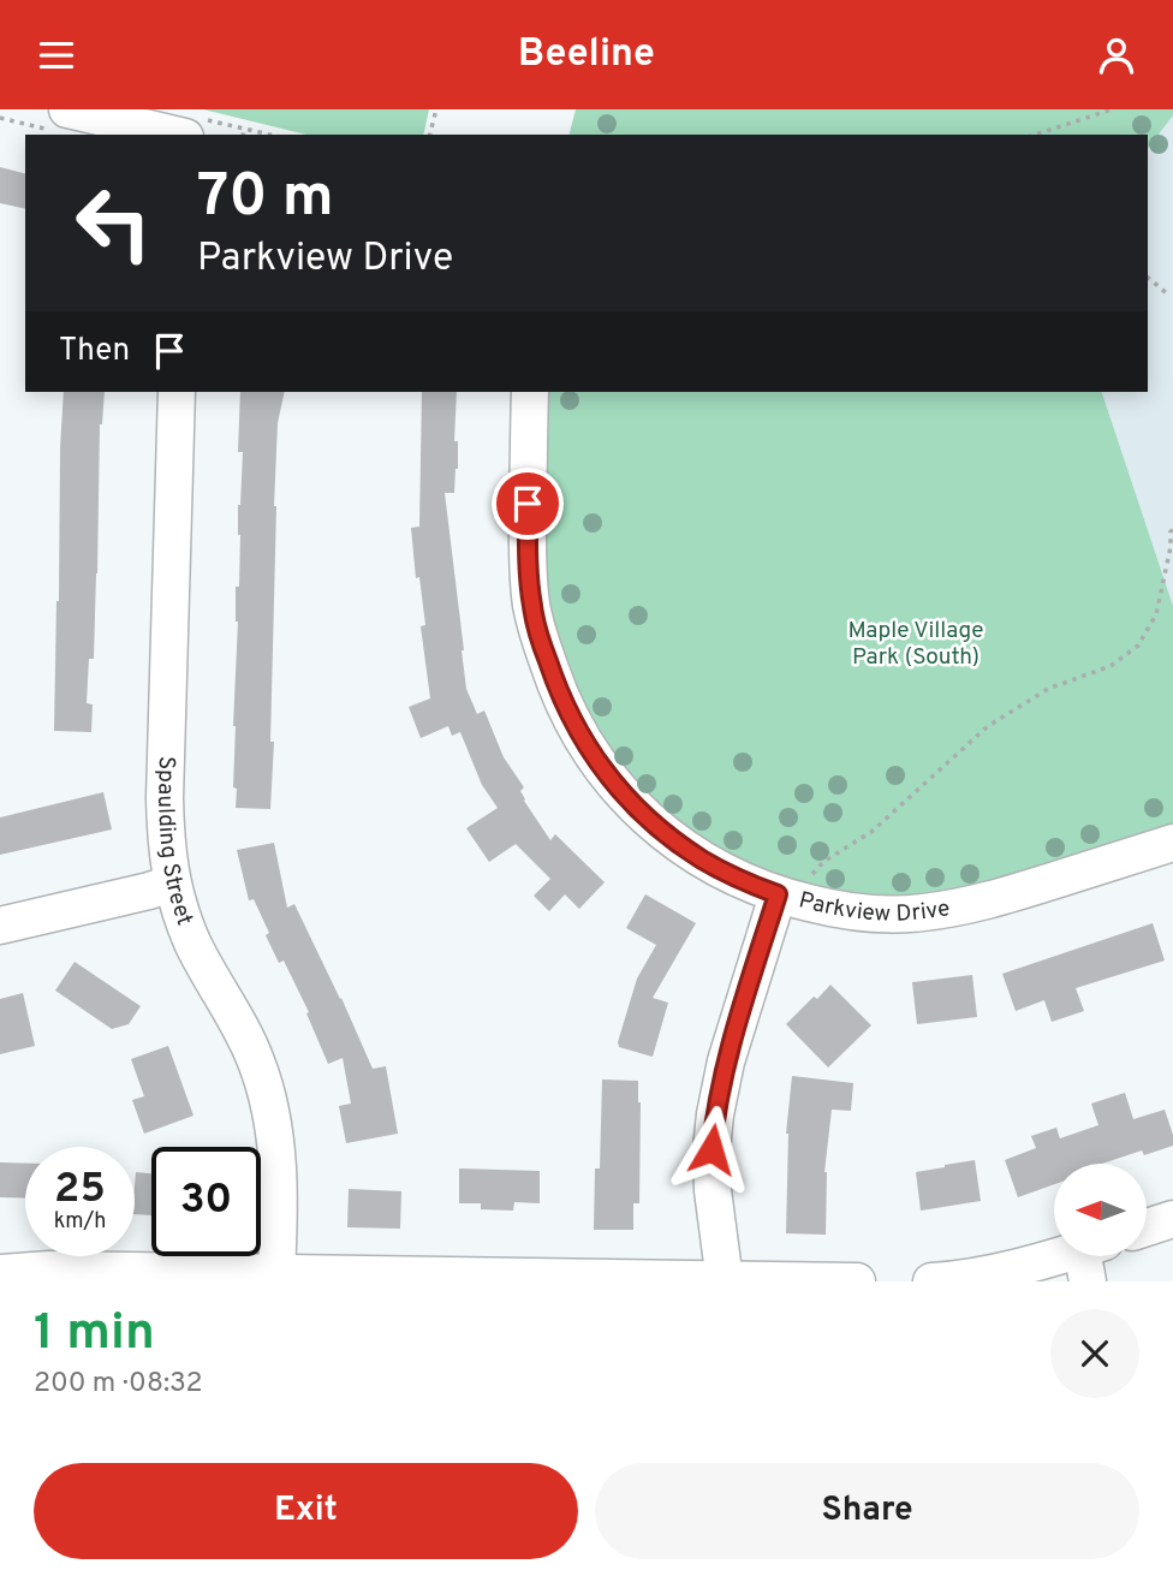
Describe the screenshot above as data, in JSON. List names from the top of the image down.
{
  "streets": {
    "street": ["Spaulding Street", "Parkview Drive"]
  },
  "parks": ["Maple Village Park (South)"],
  "north": "left",
  "page": {
    "header": "Beeline",
    "turn": ["70 m", "Parkview Drive"],
    "then": "Then",
    "speed": "25 km/h",
    "limit": "30",
    "heading": ["1 min", "200 m · 08:32"],
    "buttons": ["Exit", "Share"]
  }
}
